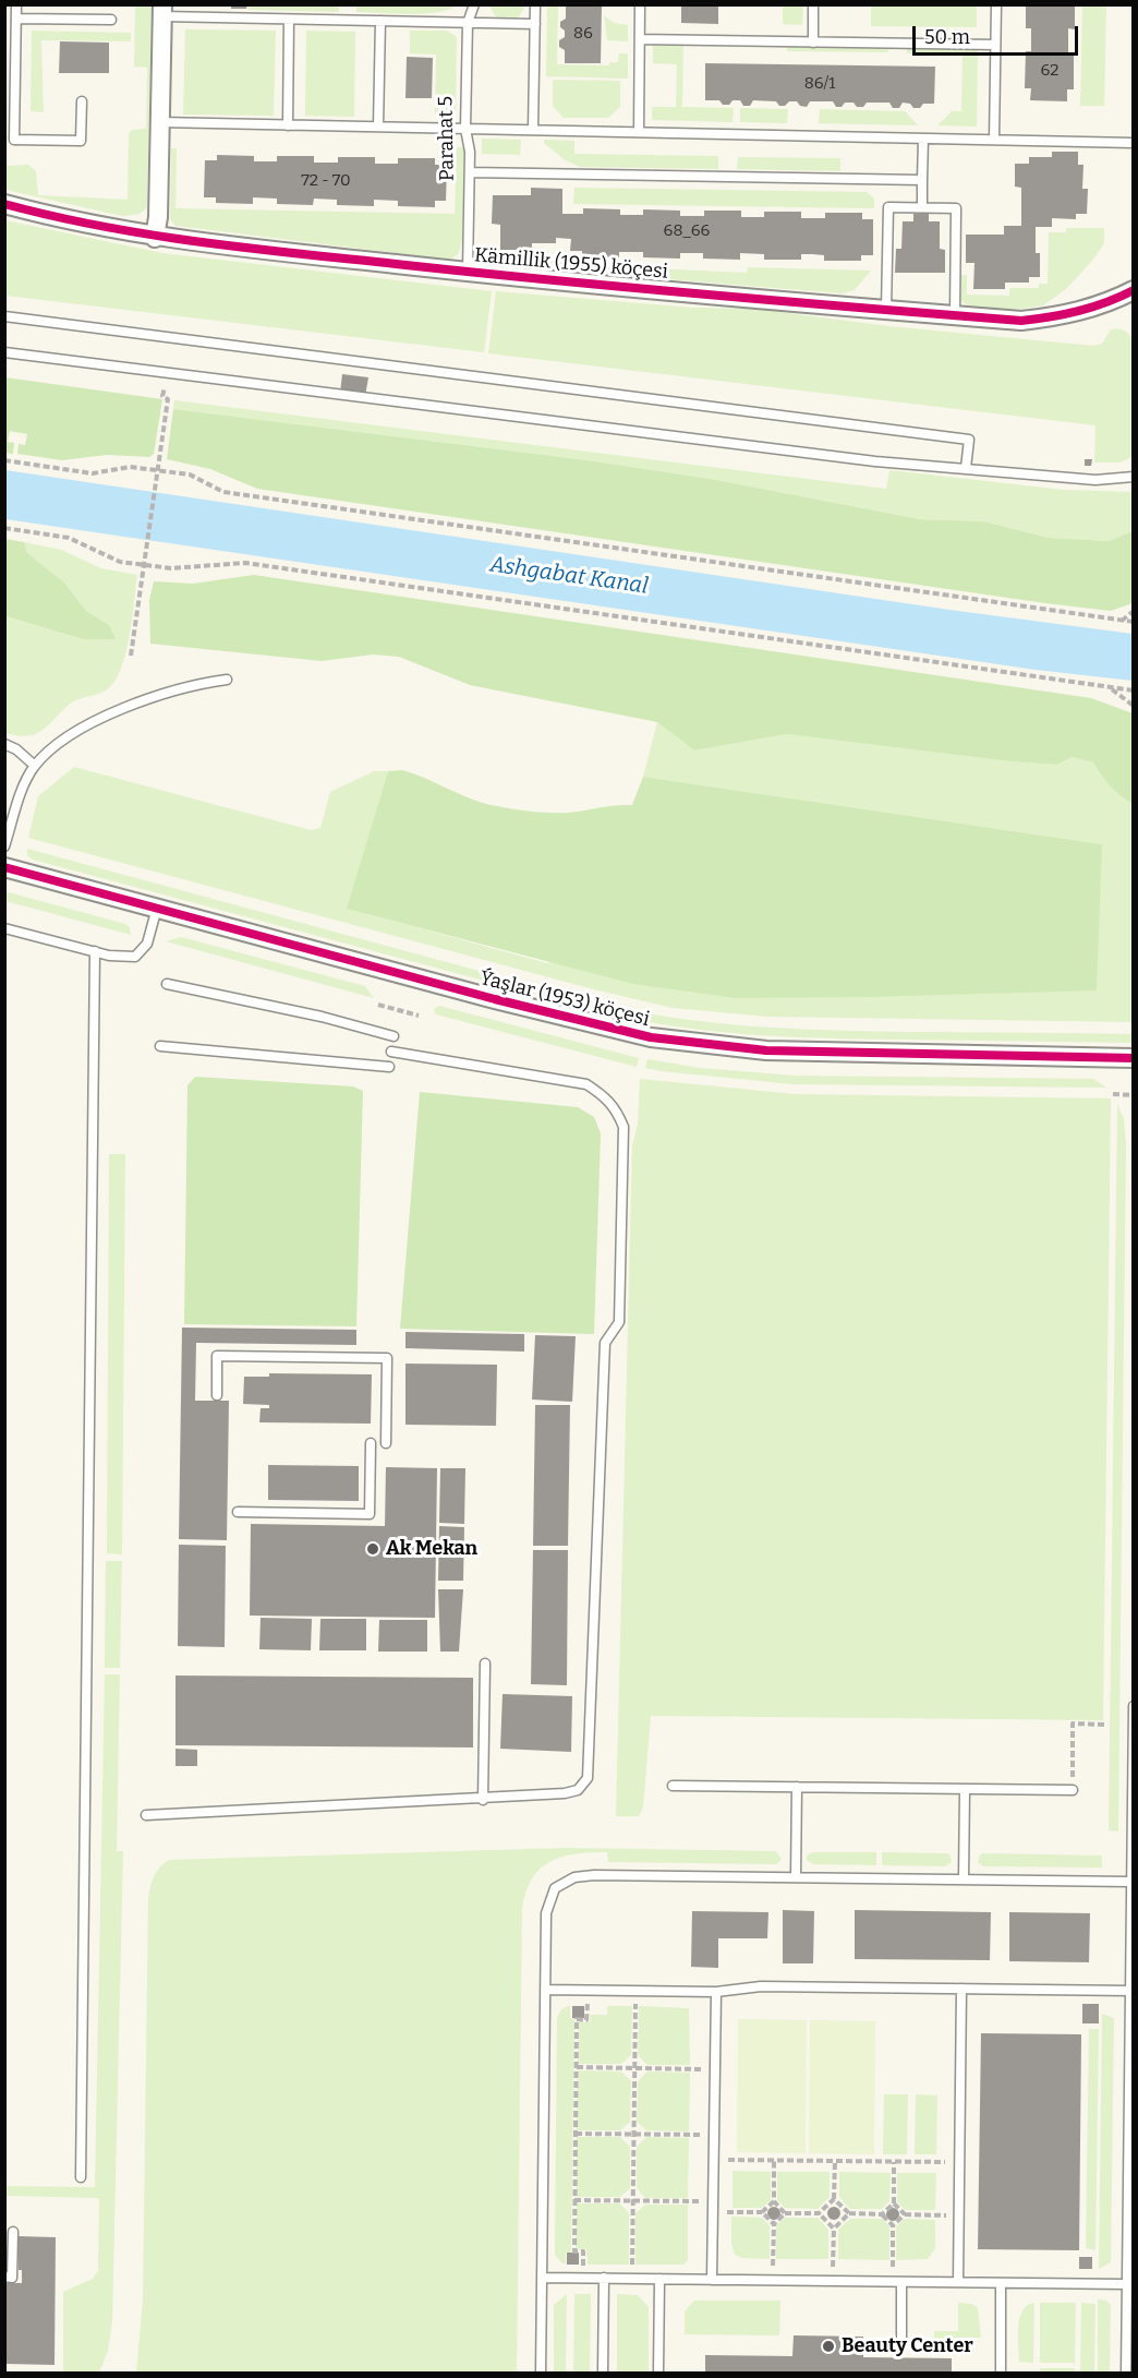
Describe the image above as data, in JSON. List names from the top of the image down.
{
  "streets": {
    "street": ["Kämillik (1955) köçesi", "Ýaşlar (1953) köçesi"],
    "lane": ["Parahat 5"]
  },
  "crossings": [
    ["Parahat 5", "Kämillik (1955) köçesi"]
  ],
  "water": ["Ashgabat Kanal"],
  "places": ["Ak Mekan", "Beauty Center"],
  "house_numbers": [
    "86",
    "62",
    "86/1",
    "72 - 70",
    "68_66"
  ],
  "scale_bar": "50 m"
}
